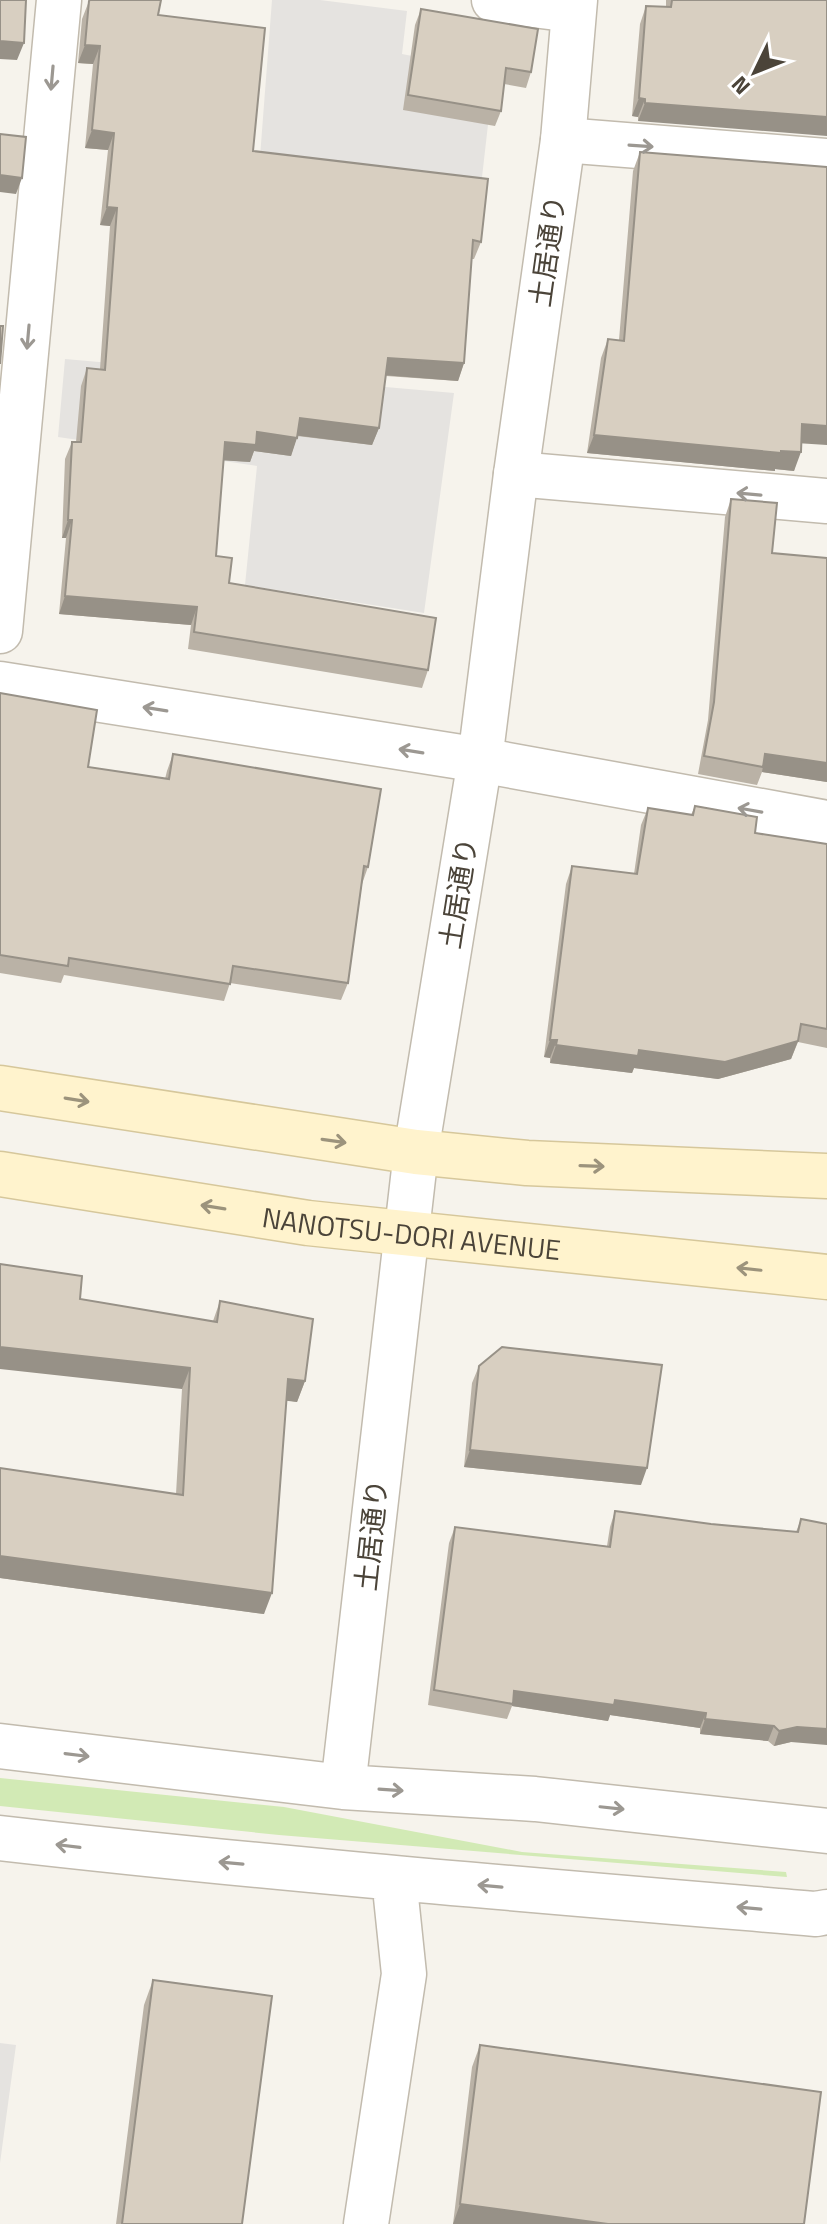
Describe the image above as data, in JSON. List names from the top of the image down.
{
  "streets": {
    "main road": ["NANOTSU-DORI AVENUE"],
    "street": ["土居通り"]
  },
  "crossings": [
    ["土居通り", "NANOTSU-DORI AVENUE"]
  ],
  "north": "bottom left"
}
